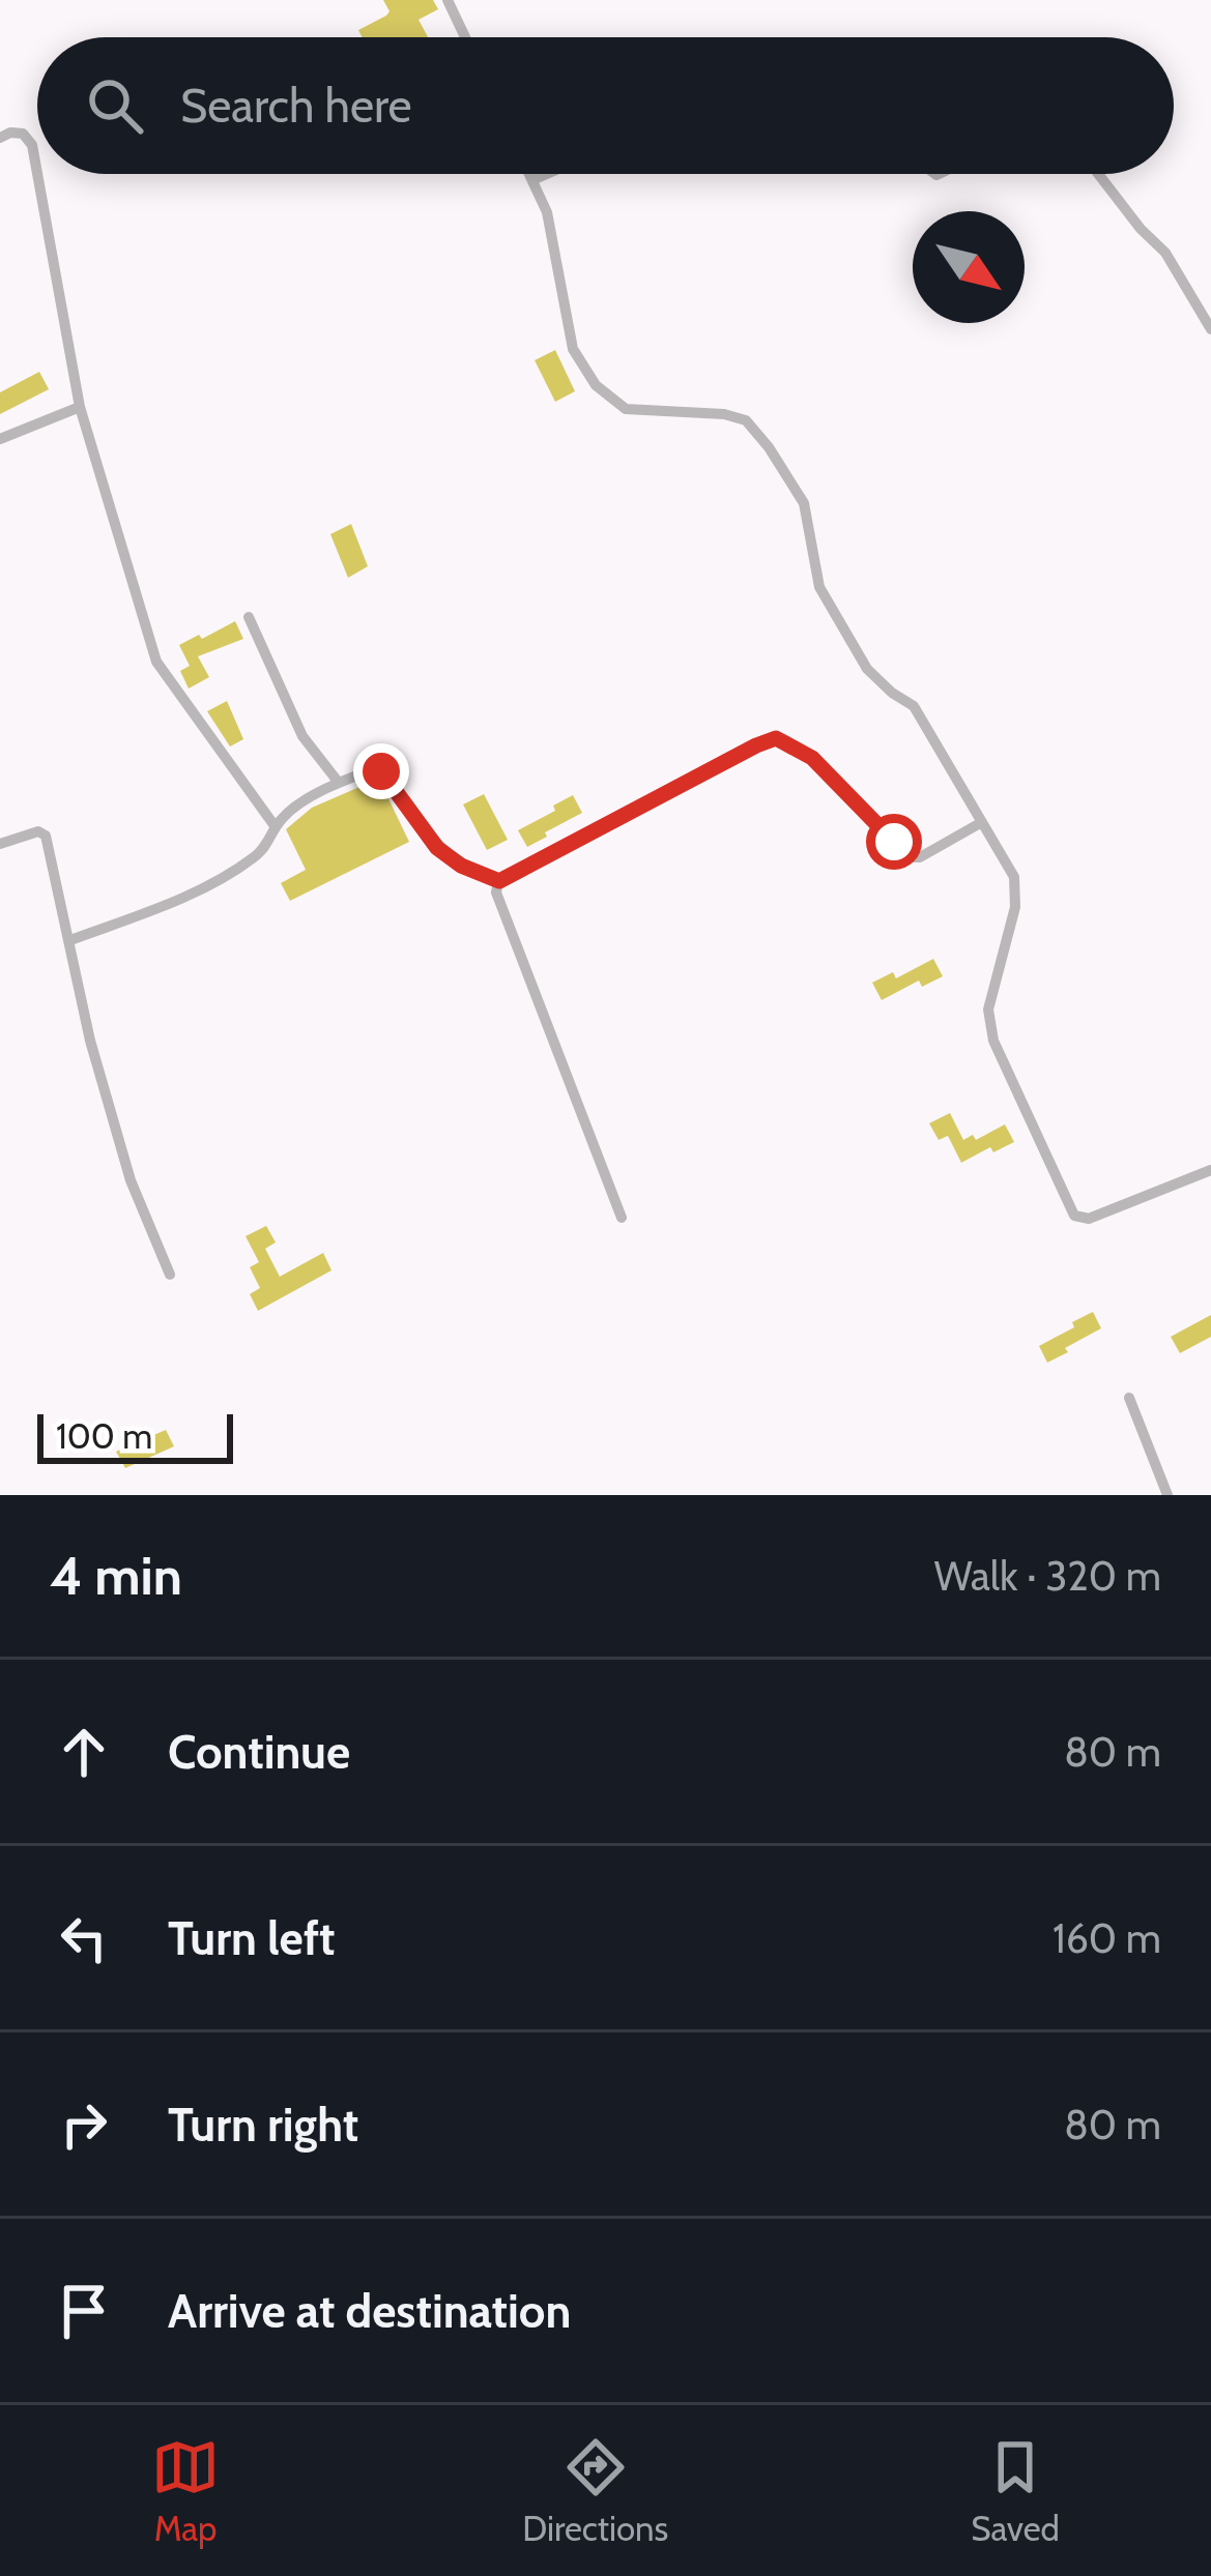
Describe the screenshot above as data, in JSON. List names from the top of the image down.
{
  "scale_bar": "100 m",
  "north": "bottom right",
  "page": {
    "search": "Search here",
    "scale": "100 m",
    "heading": ["4 min", "Walk · 320 m"],
    "list": [
      ["Continue", "80 m"],
      ["Turn left", "160 m"],
      ["Turn right", "80 m"],
      "Arrive at destination"
    ],
    "nav": ["Map", "Directions", "Saved"]
  }
}
